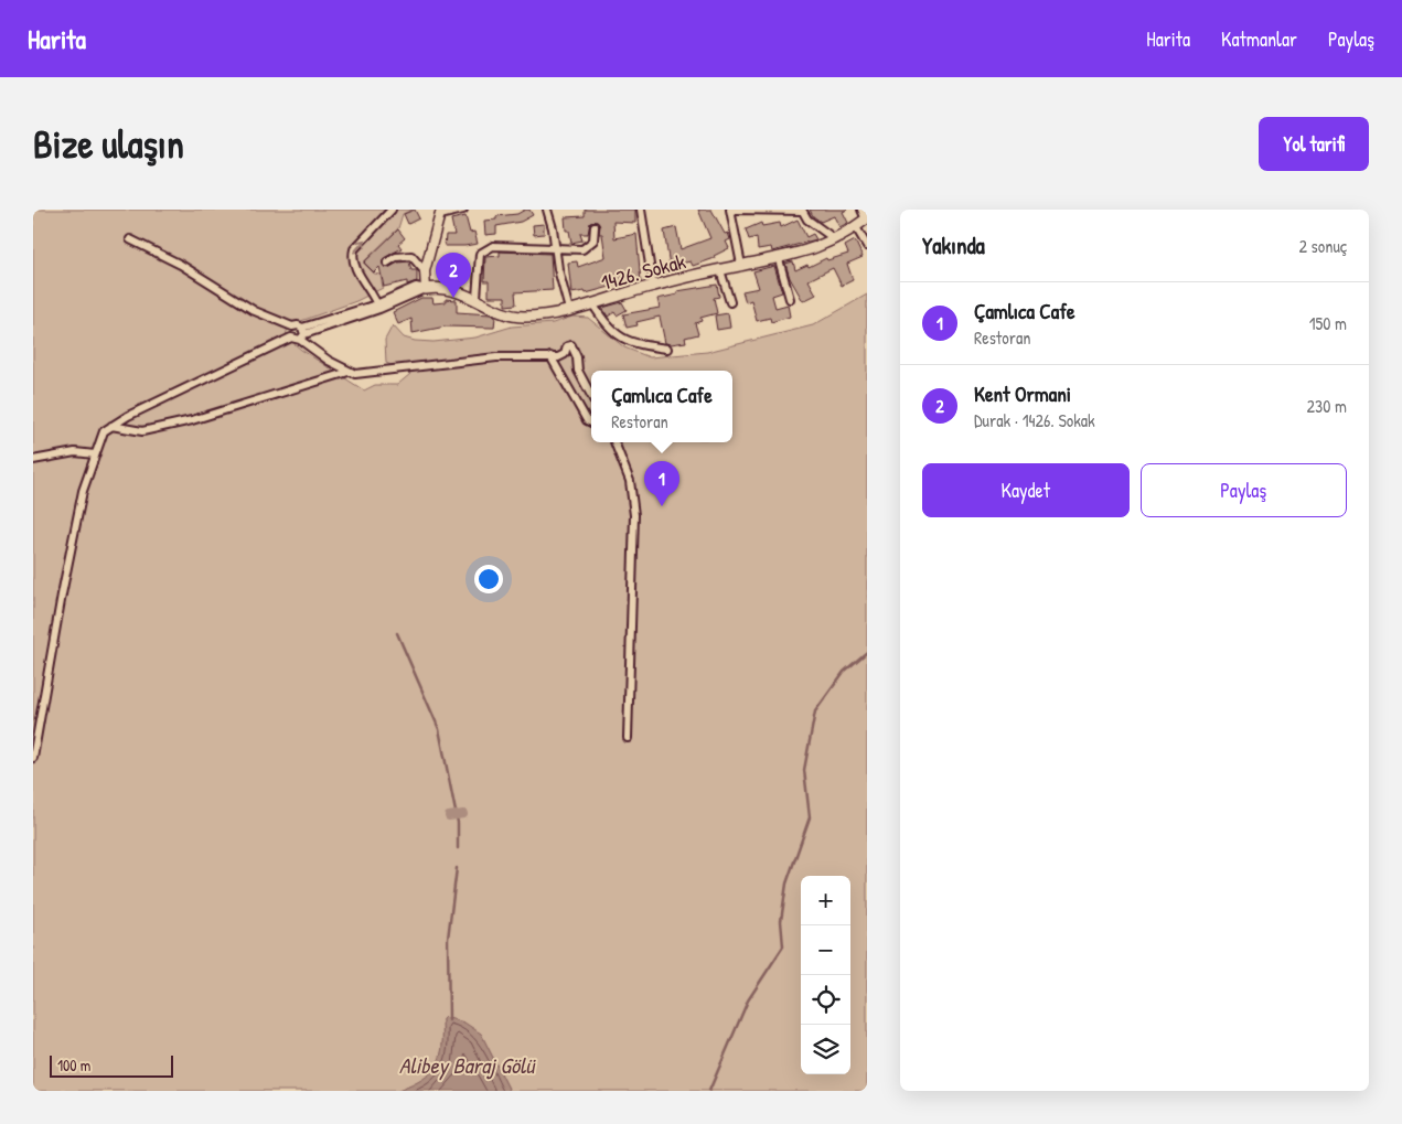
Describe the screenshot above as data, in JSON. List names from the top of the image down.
{
  "streets": {
    "main road": ["1426. Sokak"]
  },
  "water": ["Alibey Baraj Gölü"],
  "scale_bar": "100 m",
  "page": {
    "header": "Harita",
    "nav": ["Harita", "Katmanlar", "Paylaş"],
    "buttons": [
      "Yol tarifi",
      ["Kaydet", "Paylaş"]
    ],
    "title": "Bize ulaşın",
    "heading": ["Yakında", "2 sonuç"],
    "pins": ["2", "1"],
    "list": [
      {
        "mark": "1",
        "name": "Çamlıca Cafe",
        "note": "Restoran",
        "value": "150 m"
      },
      {
        "mark": "2",
        "name": "Kent Ormani",
        "note": "Durak · 1426. Sokak",
        "value": "230 m"
      }
    ],
    "popup": ["Çamlıca Cafe", "Restoran"],
    "map_buttons": ["+", "−"],
    "scale": "100 m"
  }
}
